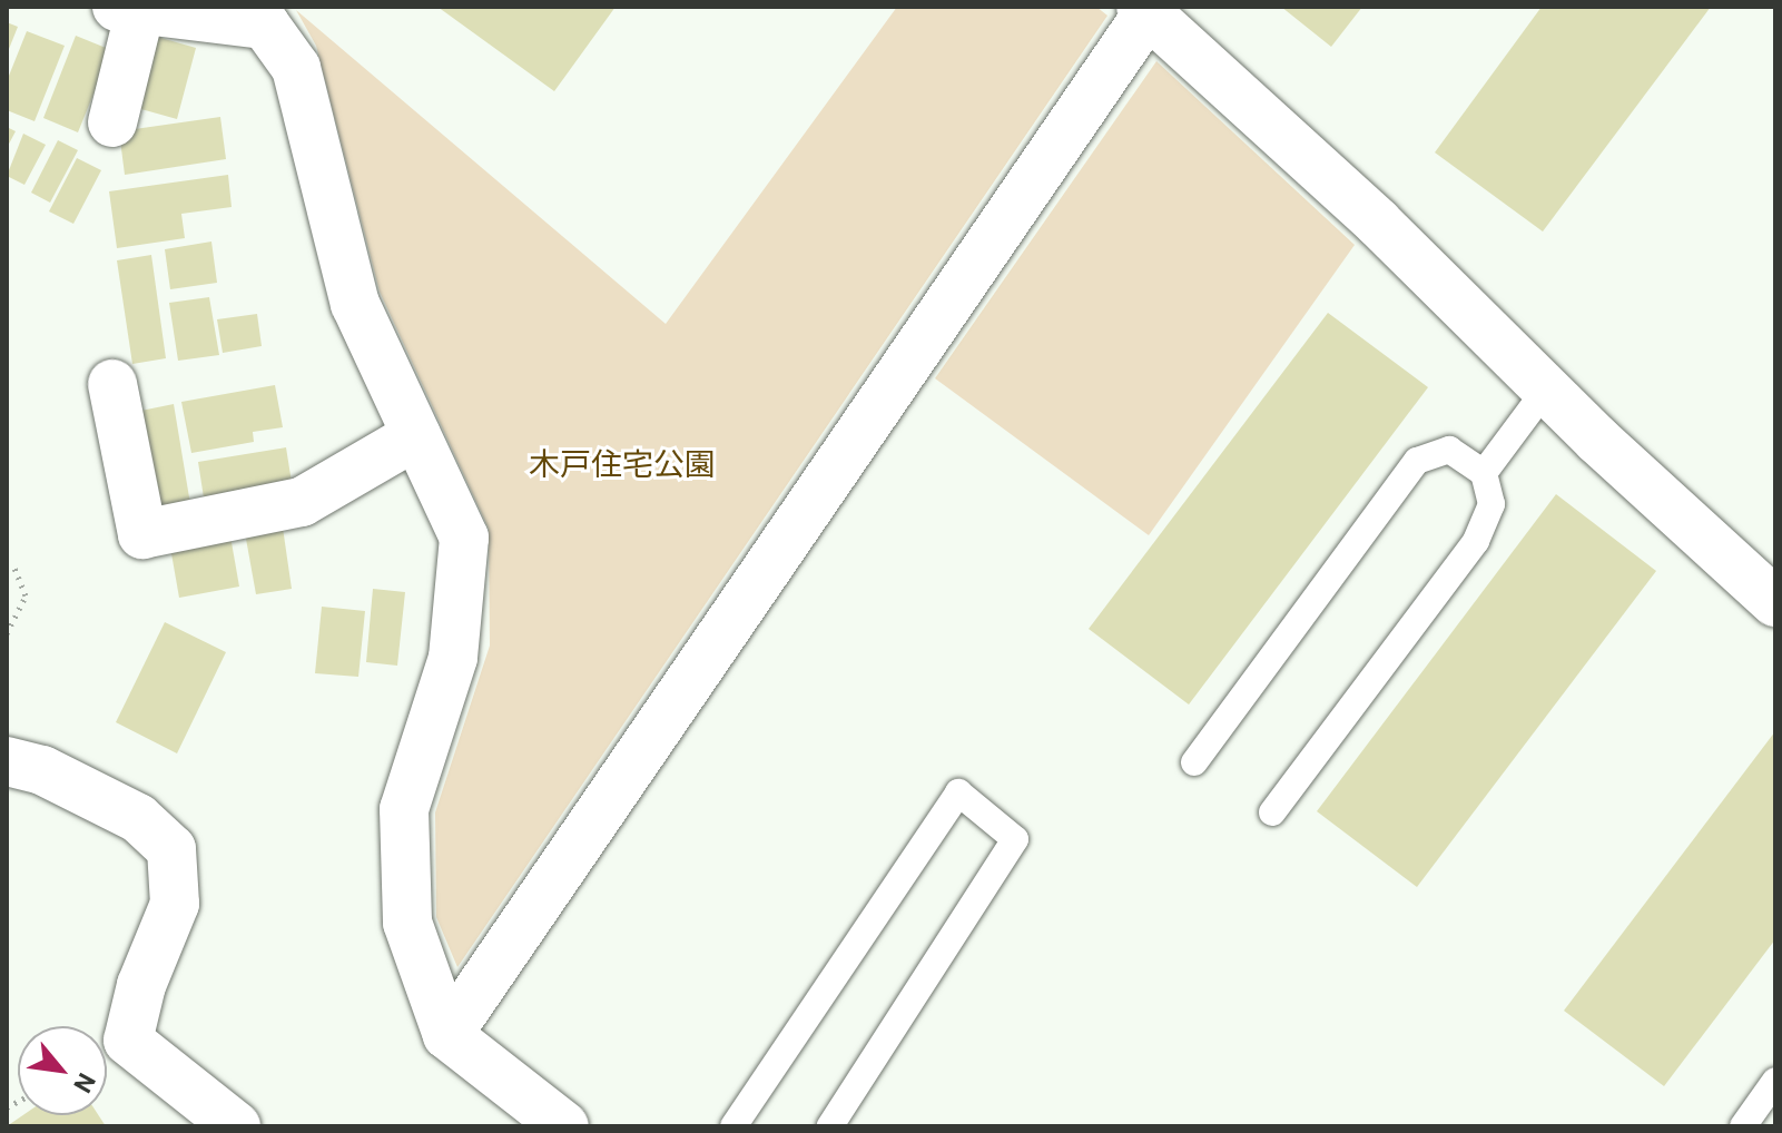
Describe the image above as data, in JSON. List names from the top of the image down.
{
  "parks": ["木戸住宅公園"],
  "north": "bottom right"
}
